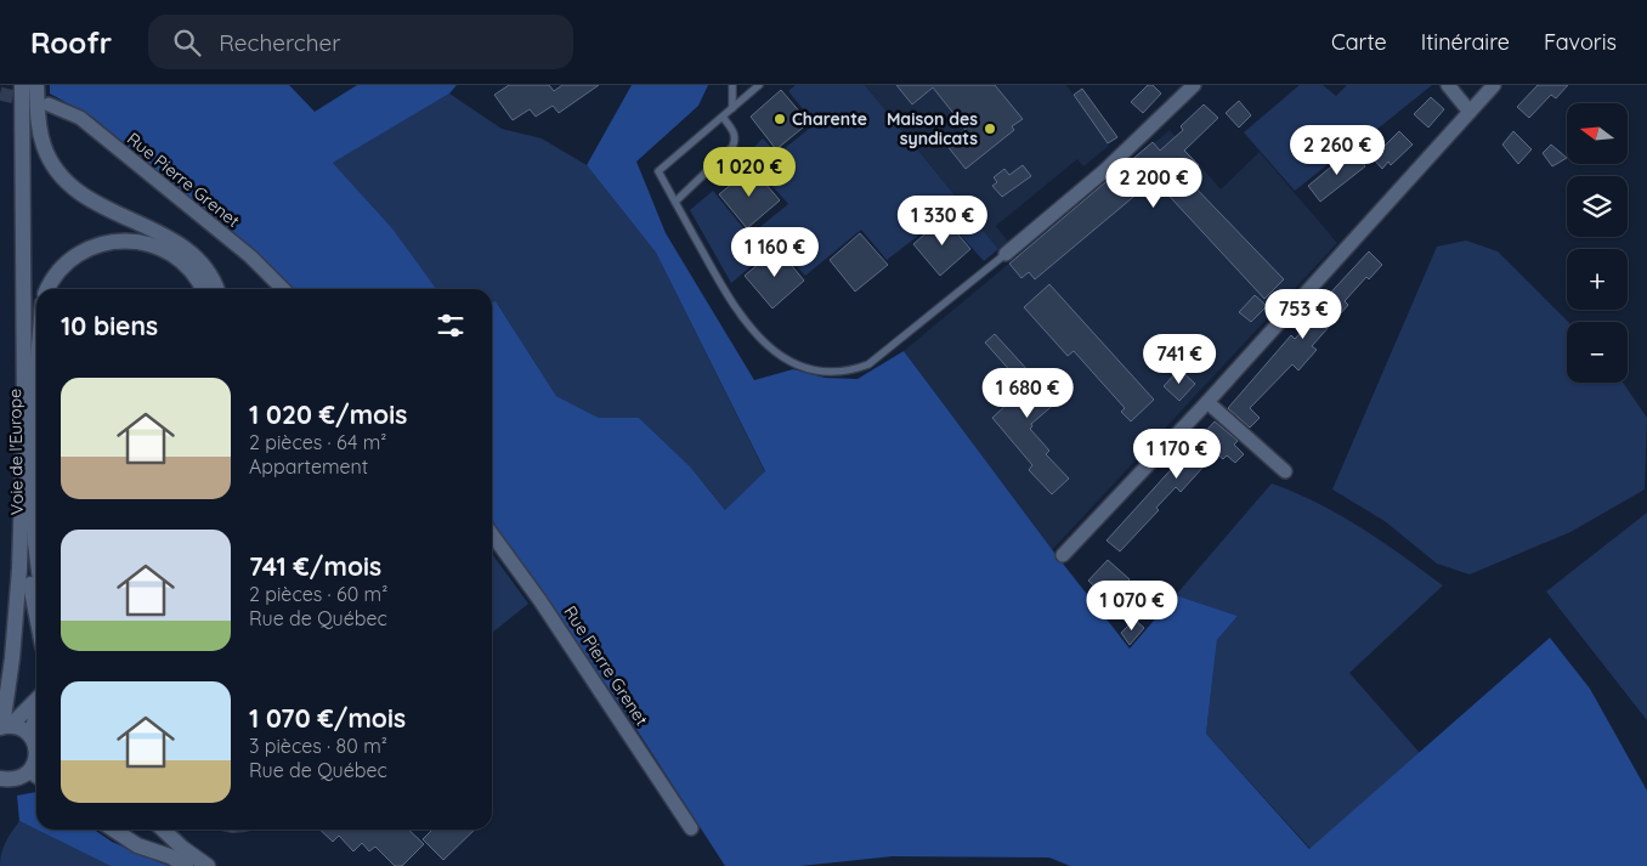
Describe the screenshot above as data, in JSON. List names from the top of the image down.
{
  "streets": {
    "main road": ["Voie de l'Europe"],
    "street": ["Rue Pierre Grenet"]
  },
  "places": ["Charente", "Maison des syndicats"],
  "north": "left",
  "page": {
    "header": "Roofr",
    "search": "Rechercher",
    "nav": ["Carte", "Itinéraire", "Favoris"],
    "map_buttons": ["+", "−"],
    "price": [
      "2 260 €",
      "1 020 €",
      "2 200 €",
      "1 330 €",
      "1 160 €",
      "753 €",
      "741 €",
      "1 680 €",
      "1 170 €",
      "1 070 €"
    ],
    "heading": "10 biens",
    "list": [
      {
        "name": "1 020 €/mois",
        "note": "2 pièces · 64 m² · Appartement"
      },
      {
        "name": "741 €/mois",
        "note": "2 pièces · 60 m² · Rue de Québec"
      },
      {
        "name": "1 070 €/mois",
        "note": "3 pièces · 80 m² · Rue de Québec"
      }
    ]
  }
}
